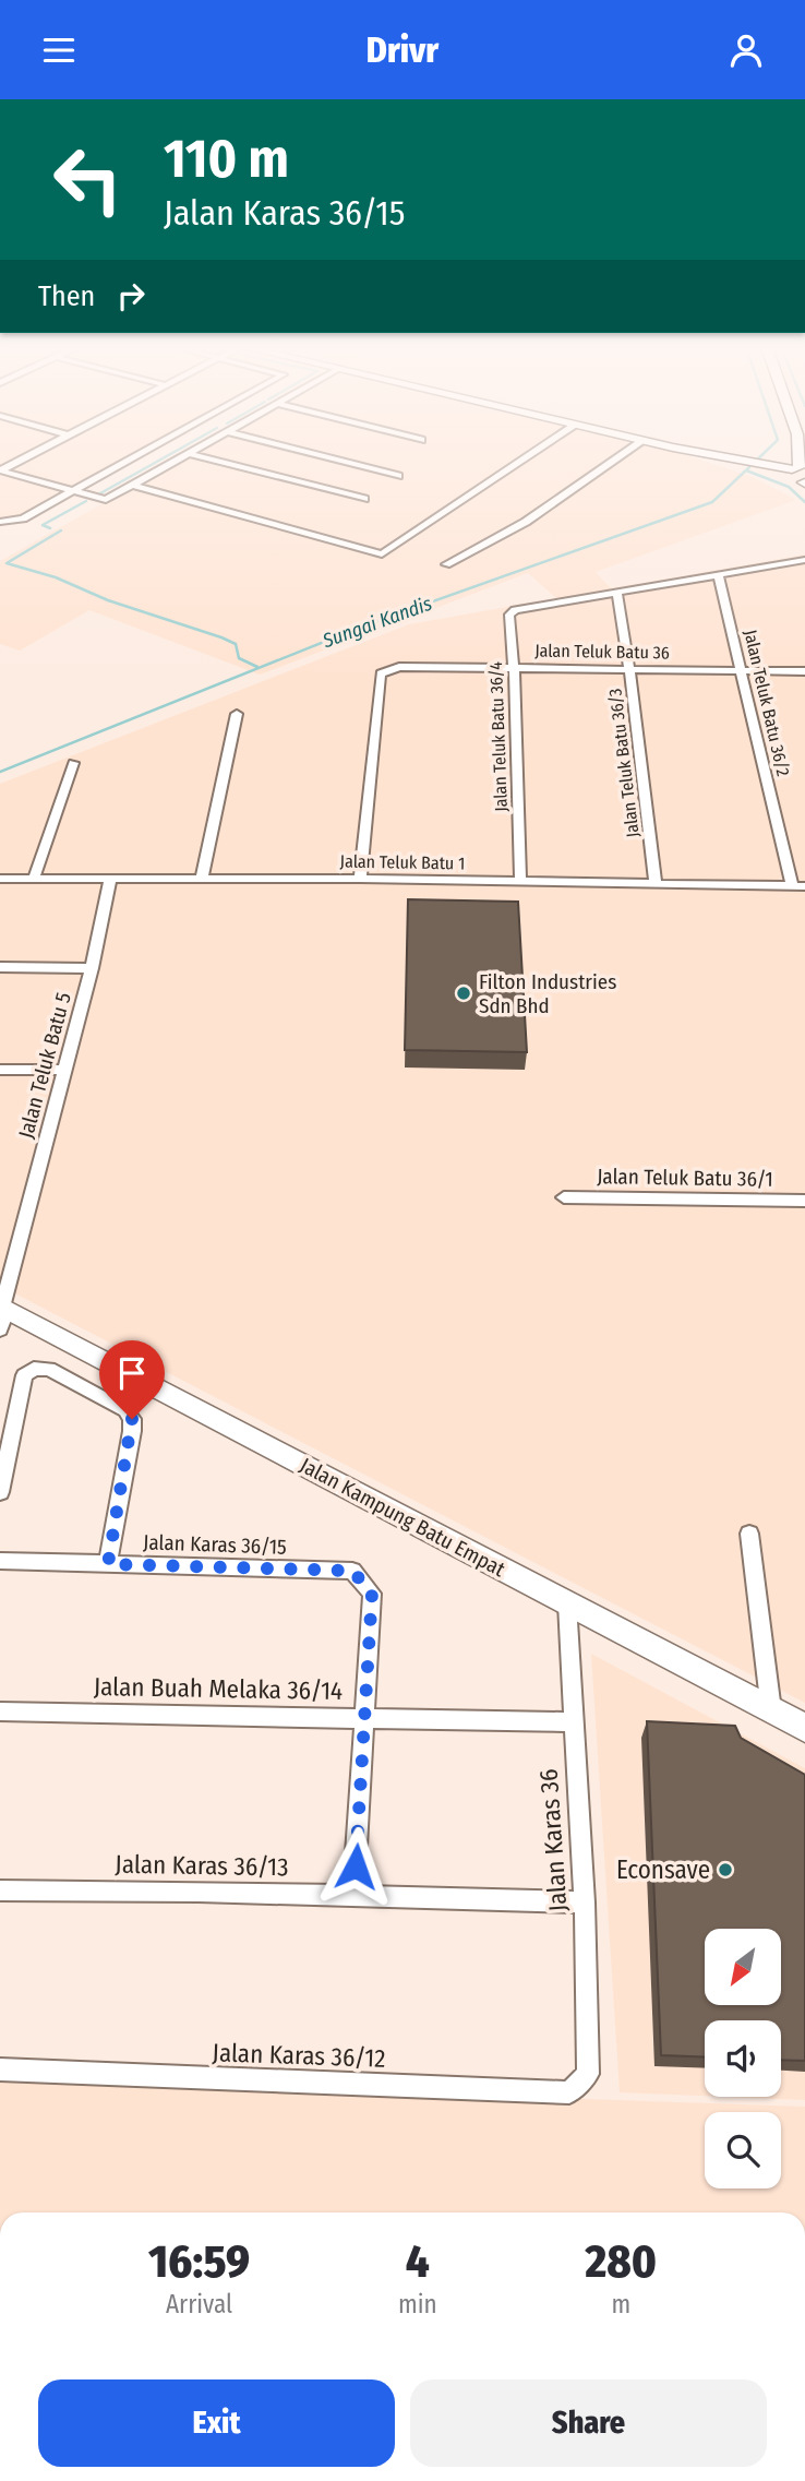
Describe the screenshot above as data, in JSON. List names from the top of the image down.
{
  "streets": {
    "main road": ["Jalan Kampung Batu Empat"],
    "street": [
      "Jalan Teluk Batu 36",
      "Jalan Teluk Batu 36/2",
      "Jalan Teluk Batu 36/4",
      "Jalan Teluk Batu 36/3",
      "Jalan Teluk Batu 1",
      "Jalan Teluk Batu 5",
      "Jalan Teluk Batu 36/1",
      "Jalan Karas 36/15",
      "Jalan Buah Melaka 36/14",
      "Jalan Karas 36",
      "Jalan Karas 36/13",
      "Jalan Karas 36/12"
    ]
  },
  "crossings": [
    ["Jalan Teluk Batu 36", "Jalan Teluk Batu 36/2"],
    ["Jalan Teluk Batu 36", "Jalan Teluk Batu 36/4"],
    ["Jalan Teluk Batu 36", "Jalan Teluk Batu 36/3"],
    ["Jalan Teluk Batu 36", "Jalan Teluk Batu 1"],
    ["Jalan Teluk Batu 36/2", "Jalan Teluk Batu 1"],
    ["Jalan Teluk Batu 36/4", "Jalan Teluk Batu 36/3"],
    ["Jalan Teluk Batu 36/4", "Jalan Teluk Batu 1"],
    ["Jalan Teluk Batu 36/3", "Jalan Teluk Batu 1"],
    ["Jalan Teluk Batu 1", "Jalan Teluk Batu 5"],
    ["Jalan Teluk Batu 5", "Jalan Kampung Batu Empat"],
    ["Jalan Kampung Batu Empat", "Jalan Karas 36"],
    ["Jalan Karas 36/15", "Jalan Buah Melaka 36/14"],
    ["Jalan Buah Melaka 36/14", "Jalan Karas 36"],
    ["Jalan Karas 36", "Jalan Karas 36/13"],
    ["Jalan Karas 36", "Jalan Karas 36/12"]
  ],
  "water": ["Sungai Kandis"],
  "places": ["Filton Industries Sdn Bhd", "Econsave"],
  "north": "bottom left",
  "page": {
    "header": "Drivr",
    "turn": ["110 m", "Jalan Karas 36/15"],
    "then": "Then",
    "eta": [
      "16:59",
      "Arrival",
      "4",
      "min",
      "280",
      "m"
    ],
    "buttons": ["Exit", "Share"]
  }
}
